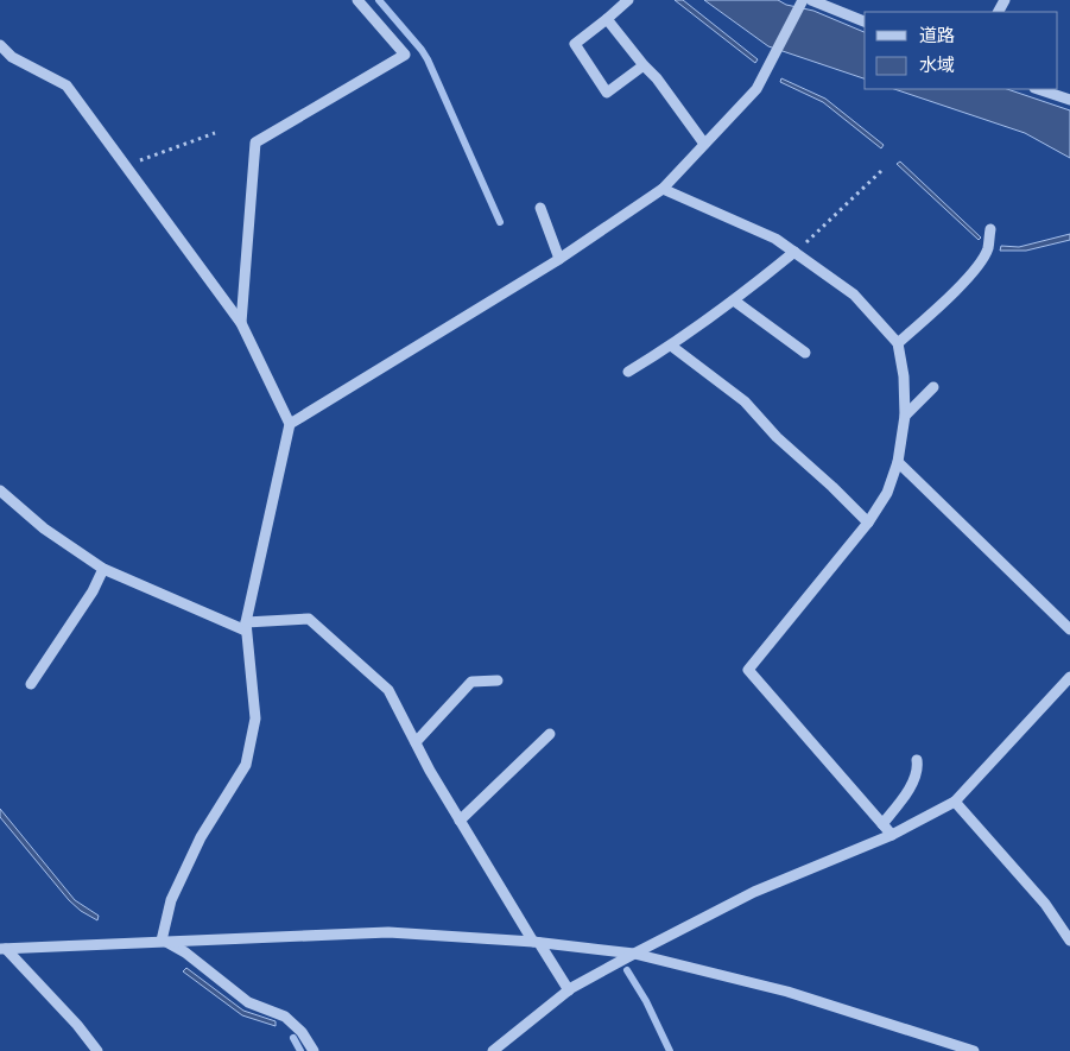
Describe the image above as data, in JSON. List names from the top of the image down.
{
  "legend": ["道路", "水域"]
}
